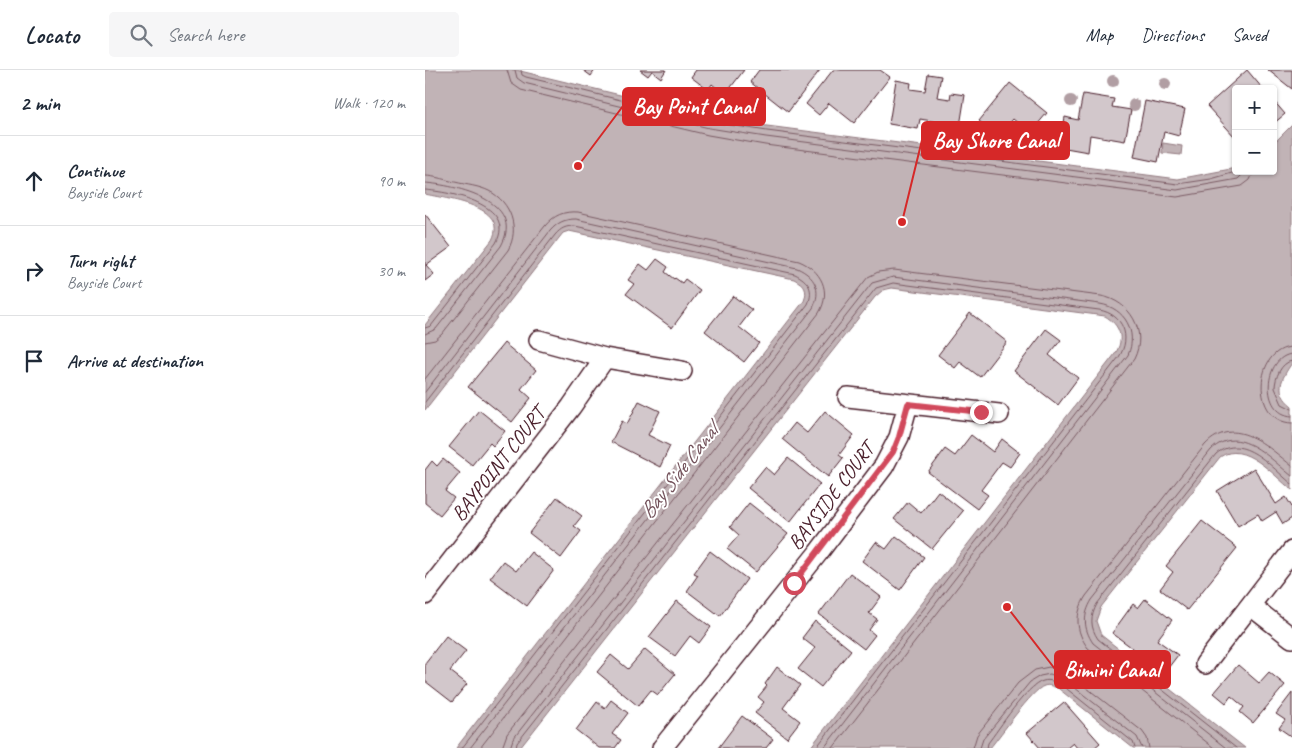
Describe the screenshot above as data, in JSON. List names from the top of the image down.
{
  "streets": {
    "street": ["BAYPOINT COURT", "BAYSIDE COURT"]
  },
  "water": ["Bay Side Canal"],
  "places": ["Bay Point Canal", "Bay Shore Canal", "Bimini Canal"],
  "page": {
    "header": "Locato",
    "search": "Search here",
    "nav": ["Map", "Directions", "Saved"],
    "heading": ["2 min", "Walk · 120 m"],
    "map_buttons": ["+", "−"],
    "list": [
      ["Continue", "Bayside Court", "90 m"],
      ["Turn right", "Bayside Court", "30 m"],
      "Arrive at destination"
    ]
  }
}
